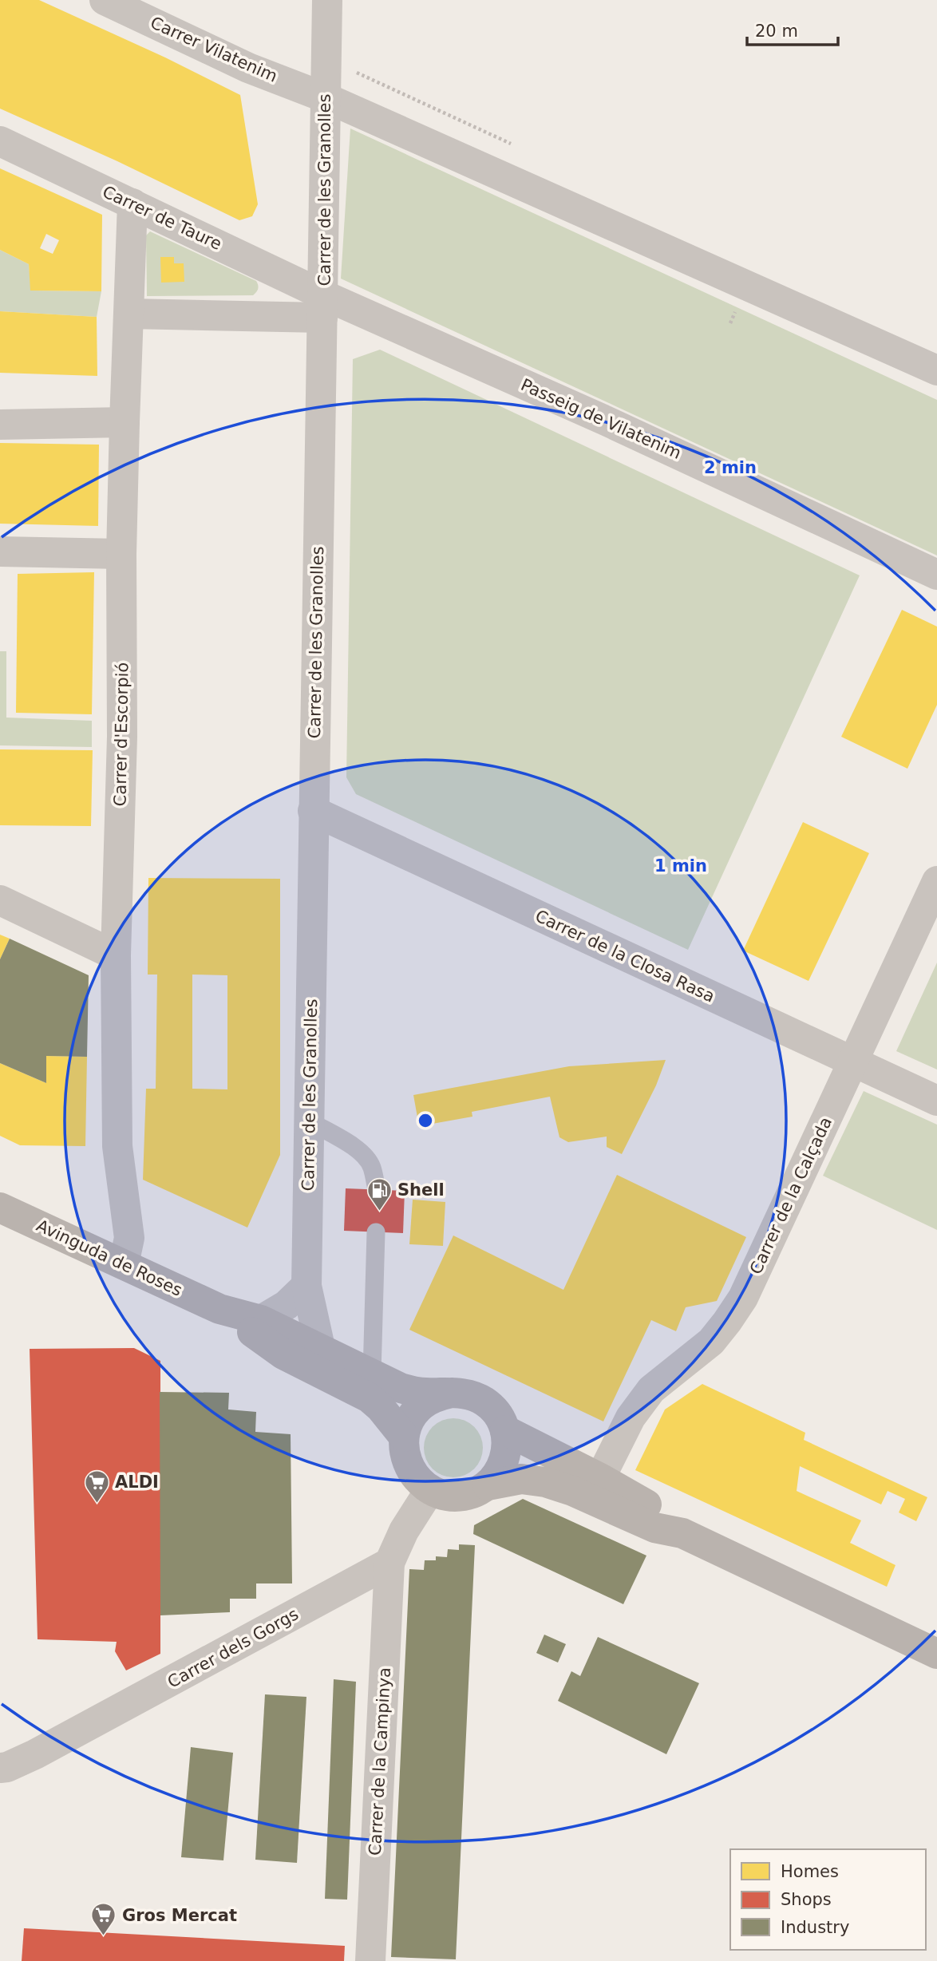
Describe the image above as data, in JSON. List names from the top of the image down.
{
  "streets": {
    "main road": ["Avinguda de Roses"],
    "street": [
      "Carrer Vilatenim",
      "Carrer de les Granolles",
      "Carrer de Taure",
      "Passeig de Vilatenim",
      "Carrer d'Escorpió",
      "Carrer de la Closa Rasa",
      "Carrer de la Calçada",
      "Carrer dels Gorgs",
      "Carrer de la Campinya"
    ]
  },
  "crossings": [
    ["Carrer Vilatenim", "Carrer de les Granolles"],
    ["Carrer de les Granolles", "Carrer de Taure"],
    ["Carrer de les Granolles", "Passeig de Vilatenim"],
    ["Carrer de les Granolles", "Carrer de la Closa Rasa"],
    ["Carrer de Taure", "Passeig de Vilatenim"],
    ["Carrer de Taure", "Carrer d'Escorpió"],
    ["Carrer d'Escorpió", "Avinguda de Roses"],
    ["Carrer de la Closa Rasa", "Carrer de la Calçada"],
    ["Carrer dels Gorgs", "Carrer de la Campinya"]
  ],
  "places": {
    "fuel station": ["Shell"],
    "supermarket": ["ALDI", "Gros Mercat"]
  },
  "legend": ["Homes", "Shops", "Industry"],
  "scale_bar": "20 m",
  "rings": ["2 min", "1 min"]
}
